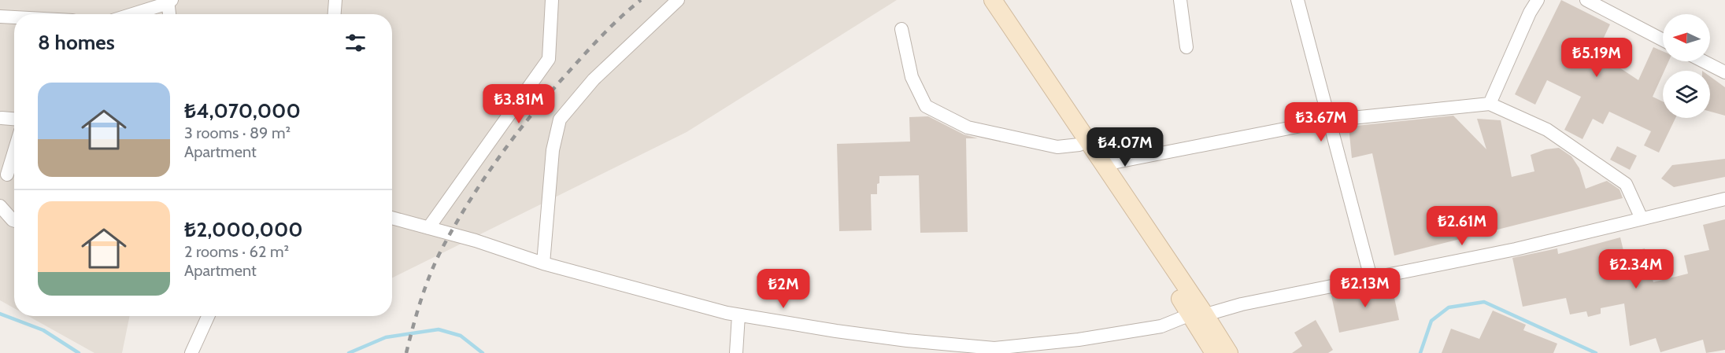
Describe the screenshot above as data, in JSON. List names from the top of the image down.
{
  "north": "left",
  "page": {
    "heading": "8 homes",
    "price": [
      "₺5.19M",
      "₺3.81M",
      "₺3.67M",
      "₺4.07M",
      "₺2.61M",
      "₺2.34M",
      "₺2.13M",
      "₺2M"
    ],
    "list": [
      {
        "name": "₺4,070,000",
        "note": "3 rooms · 89 m² · Apartment"
      },
      {
        "name": "₺2,000,000",
        "note": "2 rooms · 62 m² · Apartment"
      }
    ]
  }
}
